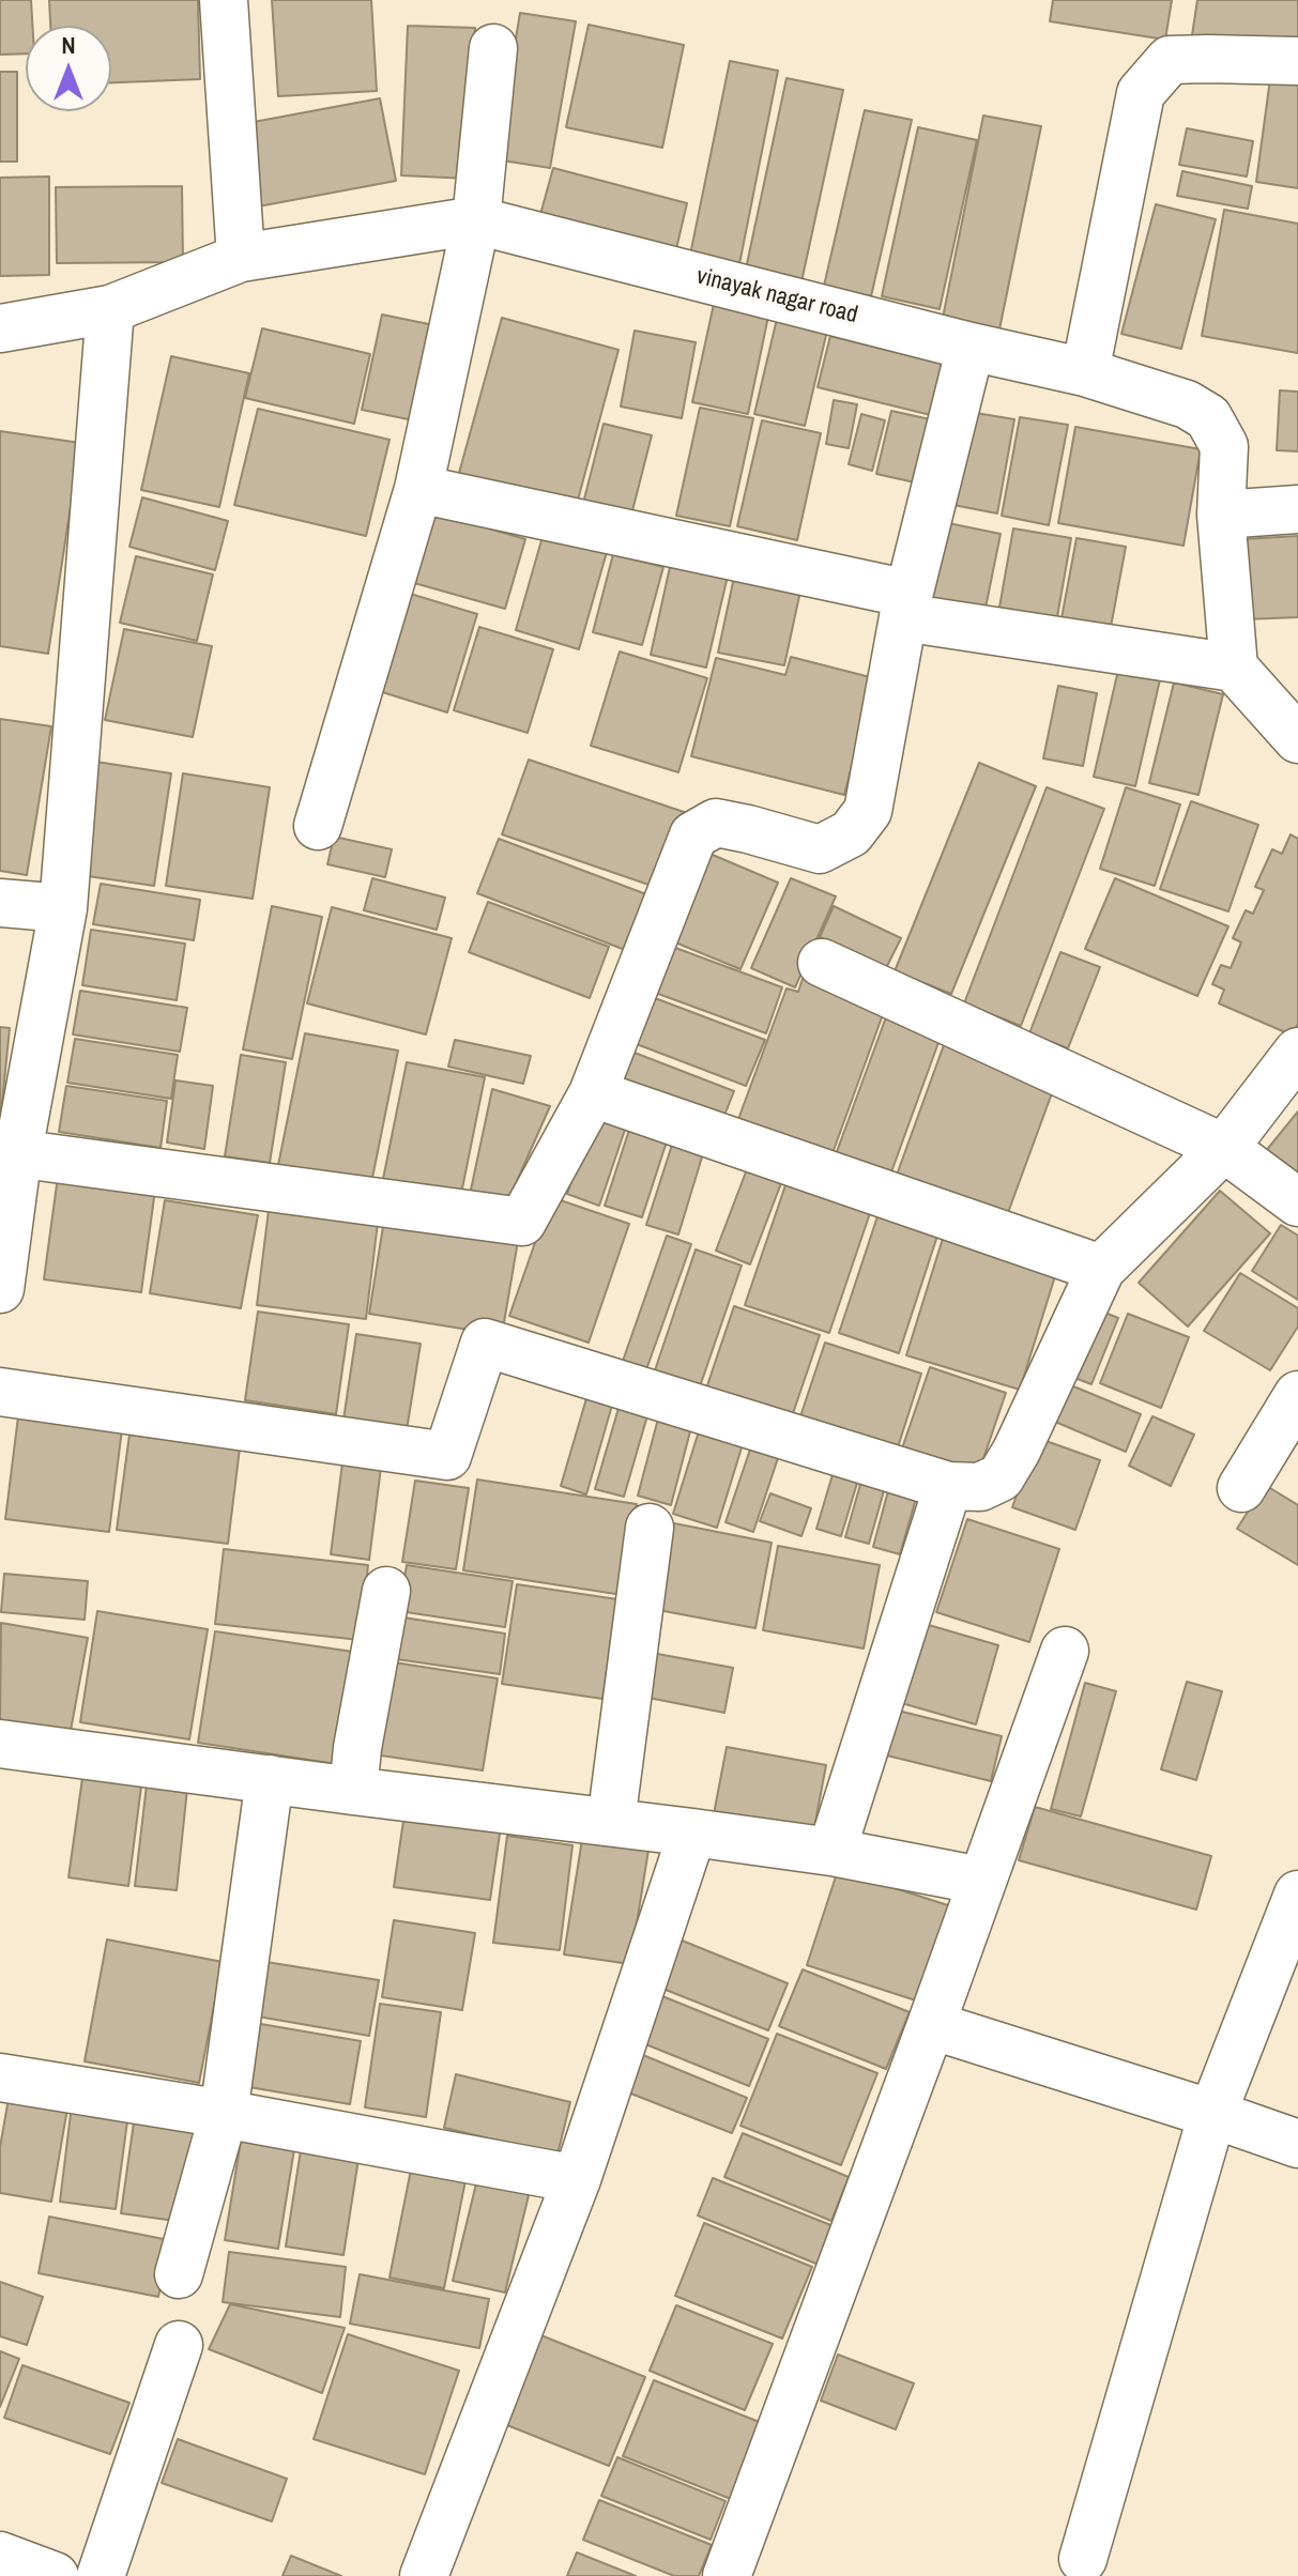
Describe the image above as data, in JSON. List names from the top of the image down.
{
  "streets": {
    "street": ["vinayak nagar road"]
  },
  "north": "top"
}
